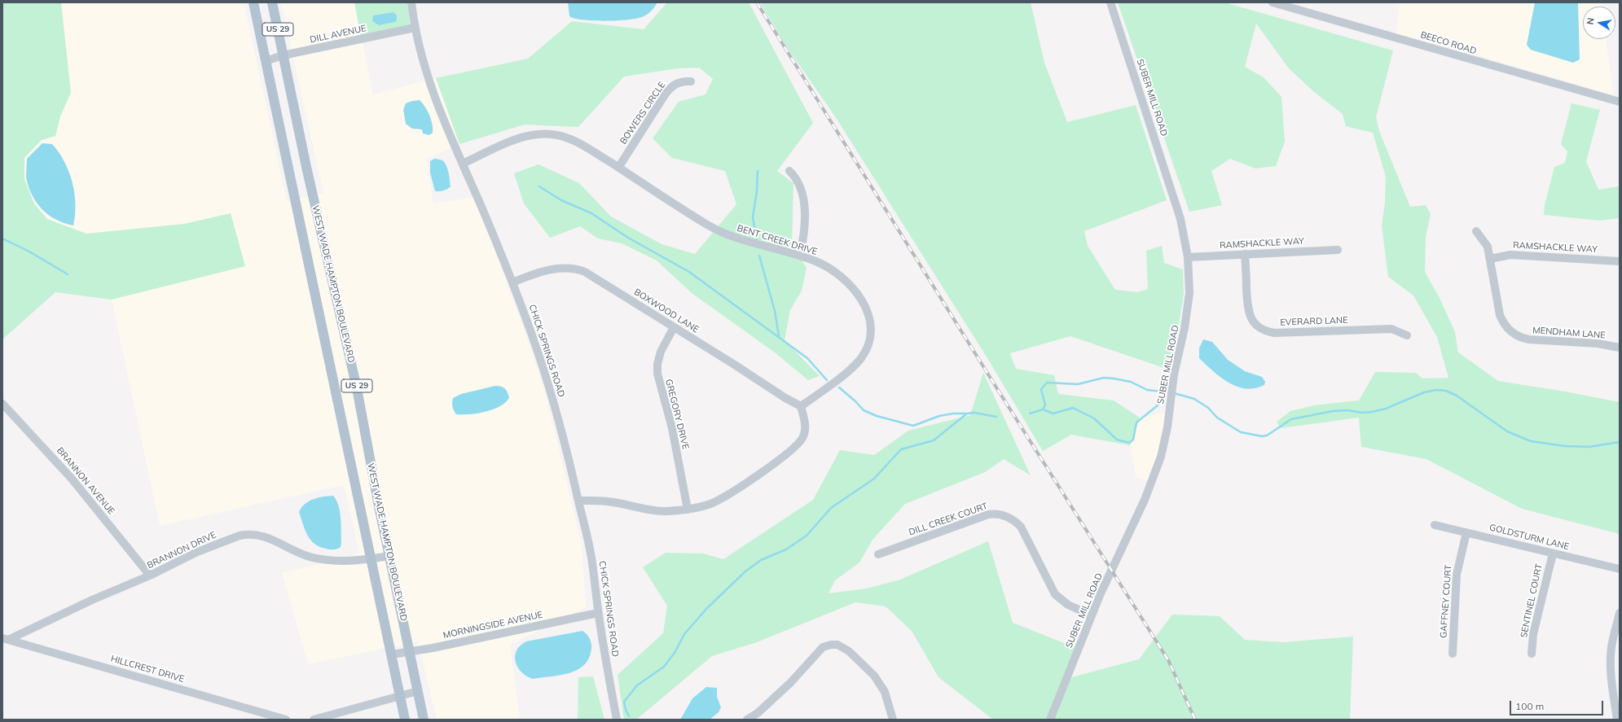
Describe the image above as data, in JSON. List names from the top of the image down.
{
  "streets": {
    "main road": ["US 29", "WEST WADE HAMPTON BOULEVARD"],
    "street": [
      "DILL AVENUE",
      "BEECO ROAD",
      "SUBER MILL ROAD",
      "BOWERS CIRCLE",
      "BENT CREEK DRIVE",
      "RAMSHACKLE WAY",
      "BOXWOOD LANE",
      "EVERARD LANE",
      "MENDHAM LANE",
      "CHICK SPRINGS ROAD",
      "GREGORY DRIVE",
      "BRANNON AVENUE",
      "DILL CREEK COURT",
      "GOLDSTURM LANE",
      "BRANNON DRIVE",
      "SENTINEL COURT",
      "GAFFNEY COURT",
      "MORNINGSIDE AVENUE",
      "HILLCREST DRIVE"
    ]
  },
  "crossings": [
    ["DILL AVENUE", "WEST WADE HAMPTON BOULEVARD"],
    ["DILL AVENUE", "CHICK SPRINGS ROAD"],
    ["SUBER MILL ROAD", "RAMSHACKLE WAY"],
    ["SUBER MILL ROAD", "DILL CREEK COURT"],
    ["BOWERS CIRCLE", "BENT CREEK DRIVE"],
    ["BENT CREEK DRIVE", "BOXWOOD LANE"],
    ["BENT CREEK DRIVE", "CHICK SPRINGS ROAD"],
    ["RAMSHACKLE WAY", "EVERARD LANE"],
    ["RAMSHACKLE WAY", "MENDHAM LANE"],
    ["WEST WADE HAMPTON BOULEVARD", "BRANNON DRIVE"],
    ["WEST WADE HAMPTON BOULEVARD", "MORNINGSIDE AVENUE"],
    ["BOXWOOD LANE", "CHICK SPRINGS ROAD"],
    ["BOXWOOD LANE", "GREGORY DRIVE"],
    ["CHICK SPRINGS ROAD", "MORNINGSIDE AVENUE"],
    ["BRANNON AVENUE", "BRANNON DRIVE"],
    ["GOLDSTURM LANE", "SENTINEL COURT"],
    ["GOLDSTURM LANE", "GAFFNEY COURT"],
    ["BRANNON DRIVE", "HILLCREST DRIVE"]
  ],
  "scale_bar": "100 m",
  "north": "left"
}
